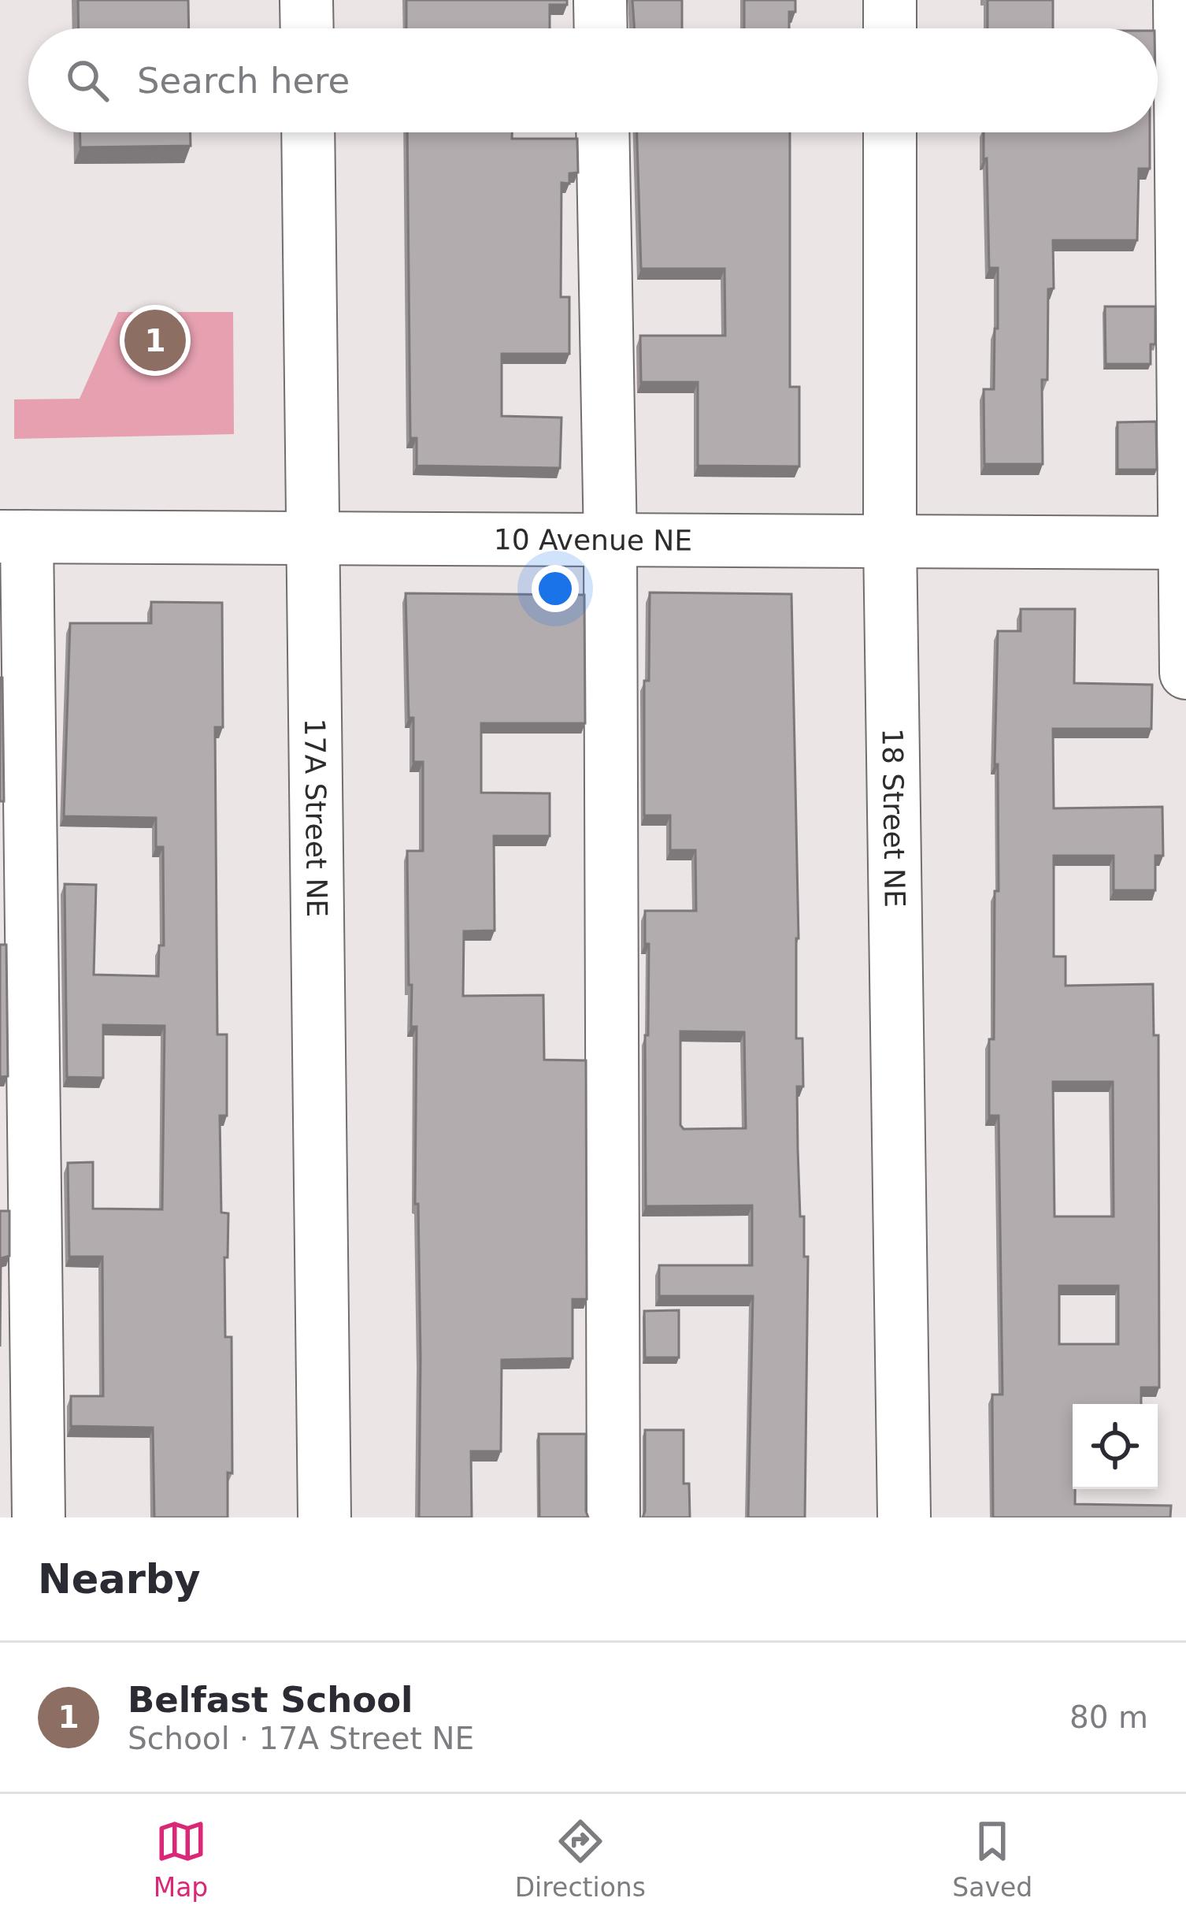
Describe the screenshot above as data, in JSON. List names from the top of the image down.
{
  "streets": {
    "street": ["10 Avenue NE", "17A Street NE", "18 Street NE"]
  },
  "crossings": [
    ["10 Avenue NE", "17A Street NE"],
    ["10 Avenue NE", "18 Street NE"]
  ],
  "page": {
    "search": "Search here",
    "pins": "1",
    "heading": "Nearby",
    "list": [
      {
        "mark": "1",
        "name": "Belfast School",
        "note": "School · 17A Street NE",
        "value": "80 m"
      }
    ],
    "nav": ["Map", "Directions", "Saved"]
  }
}
